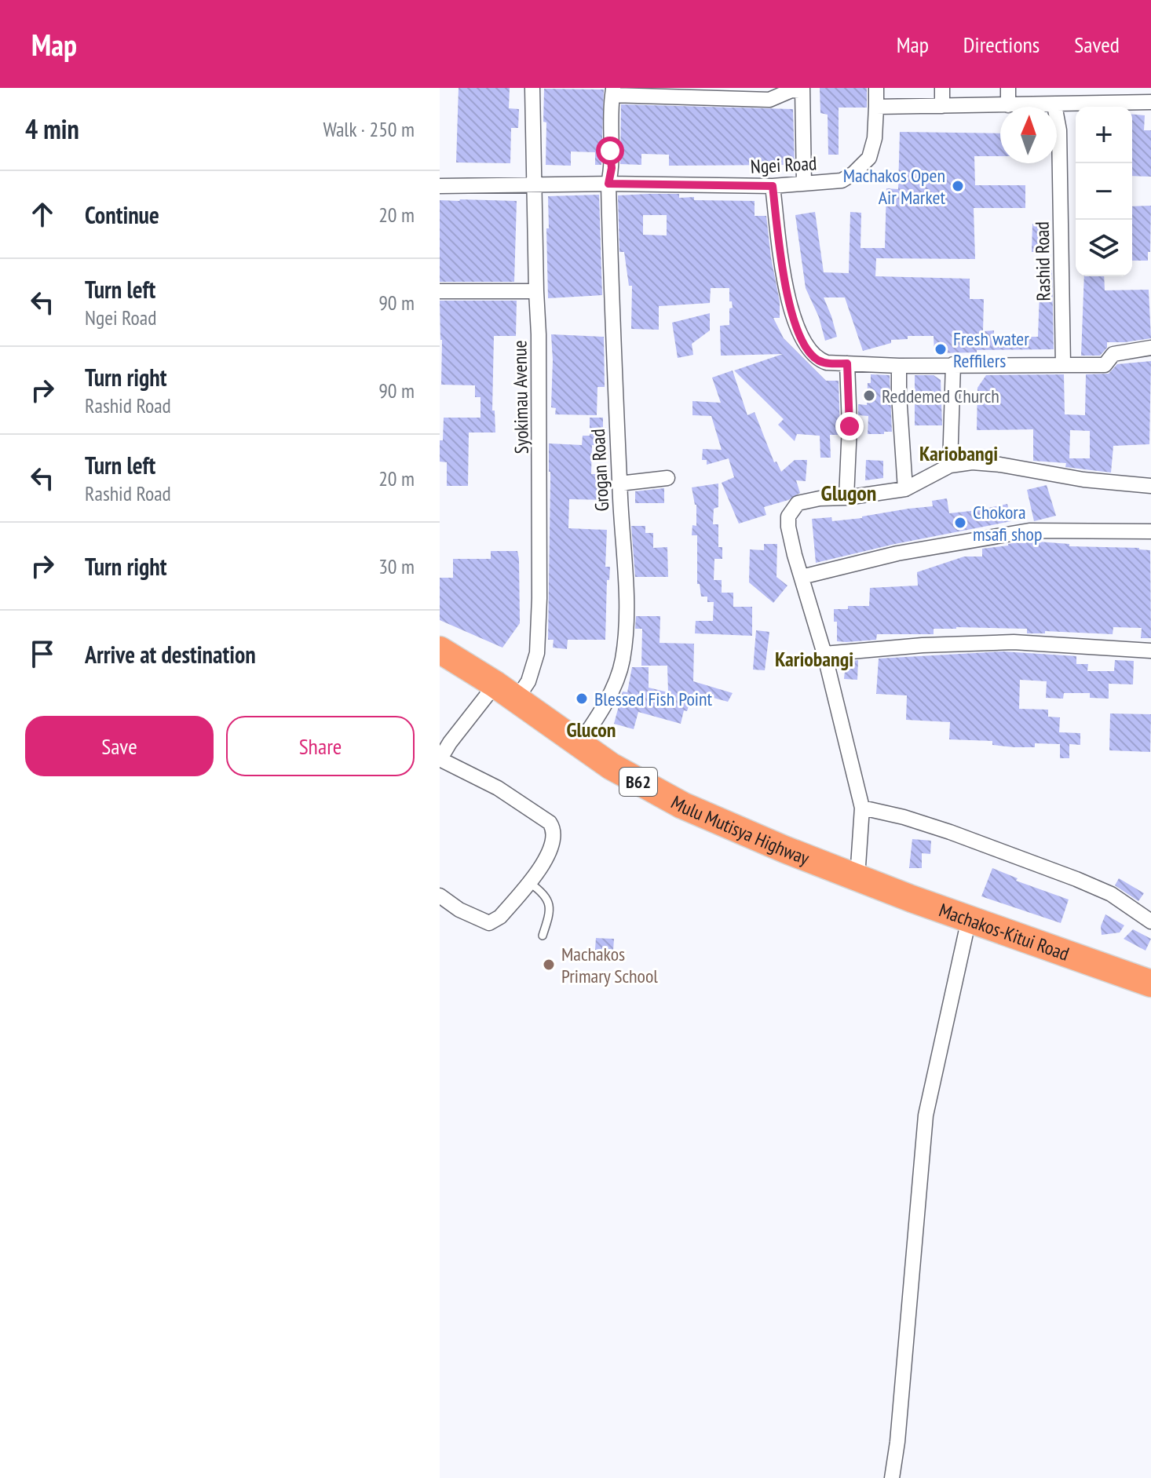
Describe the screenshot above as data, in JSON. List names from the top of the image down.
{
  "streets": {
    "highway": ["B62", "Mulu Mutisya Highway", "Machakos-Kitui Road"],
    "street": [
      "Ngei Road",
      "Rashid Road",
      "Syokimau Avenue",
      "Grogan Road"
    ]
  },
  "crossings": [
    ["Ngei Road", "Syokimau Avenue"],
    ["Ngei Road", "Grogan Road"],
    ["Syokimau Avenue", "Mulu Mutisya Highway"],
    ["Grogan Road", "Mulu Mutisya Highway"],
    ["Mulu Mutisya Highway", "Machakos-Kitui Road"]
  ],
  "districts": [
    "Kariobangi",
    "Glugon",
    "Kariobangi",
    "Glucon"
  ],
  "places": [
    "Machakos Open Air Market",
    "Fresh water Reffilers",
    "Reddemed Church",
    "Chokora msafi shop",
    "Blessed Fish Point",
    "Machakos Primary School"
  ],
  "north": "top",
  "page": {
    "header": "Map",
    "nav": ["Map", "Directions", "Saved"],
    "heading": ["4 min", "Walk · 250 m"],
    "map_buttons": ["+", "−"],
    "list": [
      ["Continue", "20 m"],
      ["Turn left", "Ngei Road", "90 m"],
      ["Turn right", "Rashid Road", "90 m"],
      ["Turn left", "Rashid Road", "20 m"],
      ["Turn right", "30 m"],
      "Arrive at destination"
    ],
    "buttons": ["Save", "Share"]
  }
}
